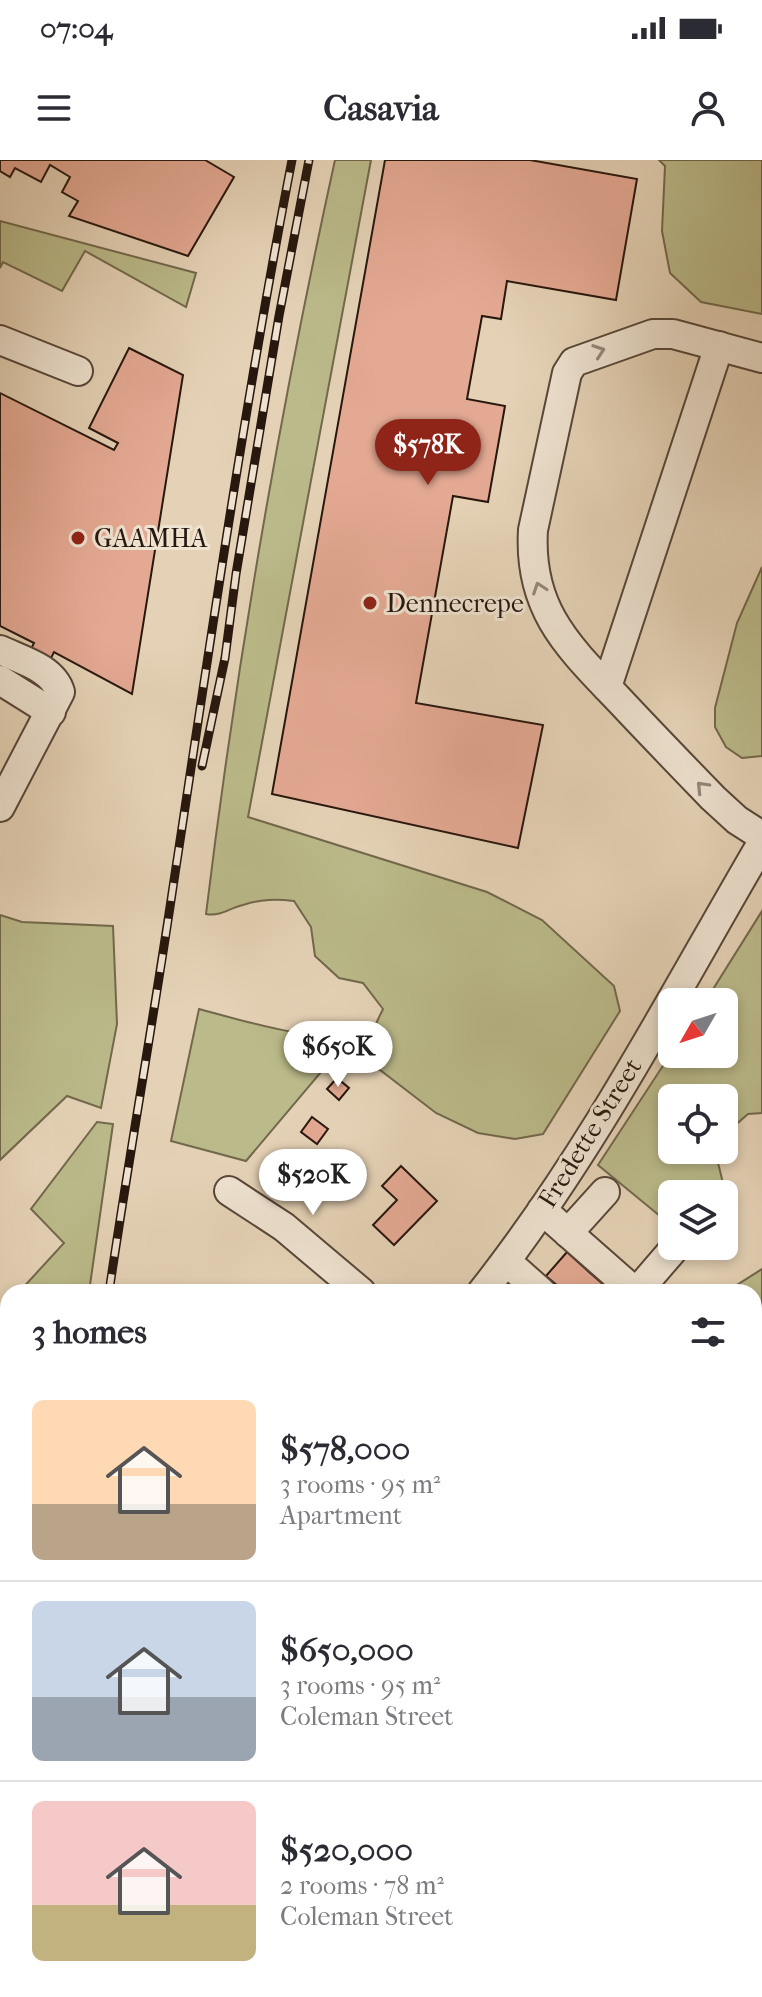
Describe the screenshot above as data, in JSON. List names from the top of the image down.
{
  "streets": {
    "street": ["Fredette Street"]
  },
  "places": ["GAAMHA", "Dennecrepe"],
  "north": "bottom left",
  "page": {
    "status": "07:04",
    "header": "Casavia",
    "price": ["$578K", "$650K", "$520K"],
    "heading": "3 homes",
    "list": [
      {
        "name": "$578,000",
        "note": "3 rooms · 95 m² · Apartment"
      },
      {
        "name": "$650,000",
        "note": "3 rooms · 95 m² · Coleman Street"
      },
      {
        "name": "$520,000",
        "note": "2 rooms · 78 m² · Coleman Street"
      }
    ]
  }
}
